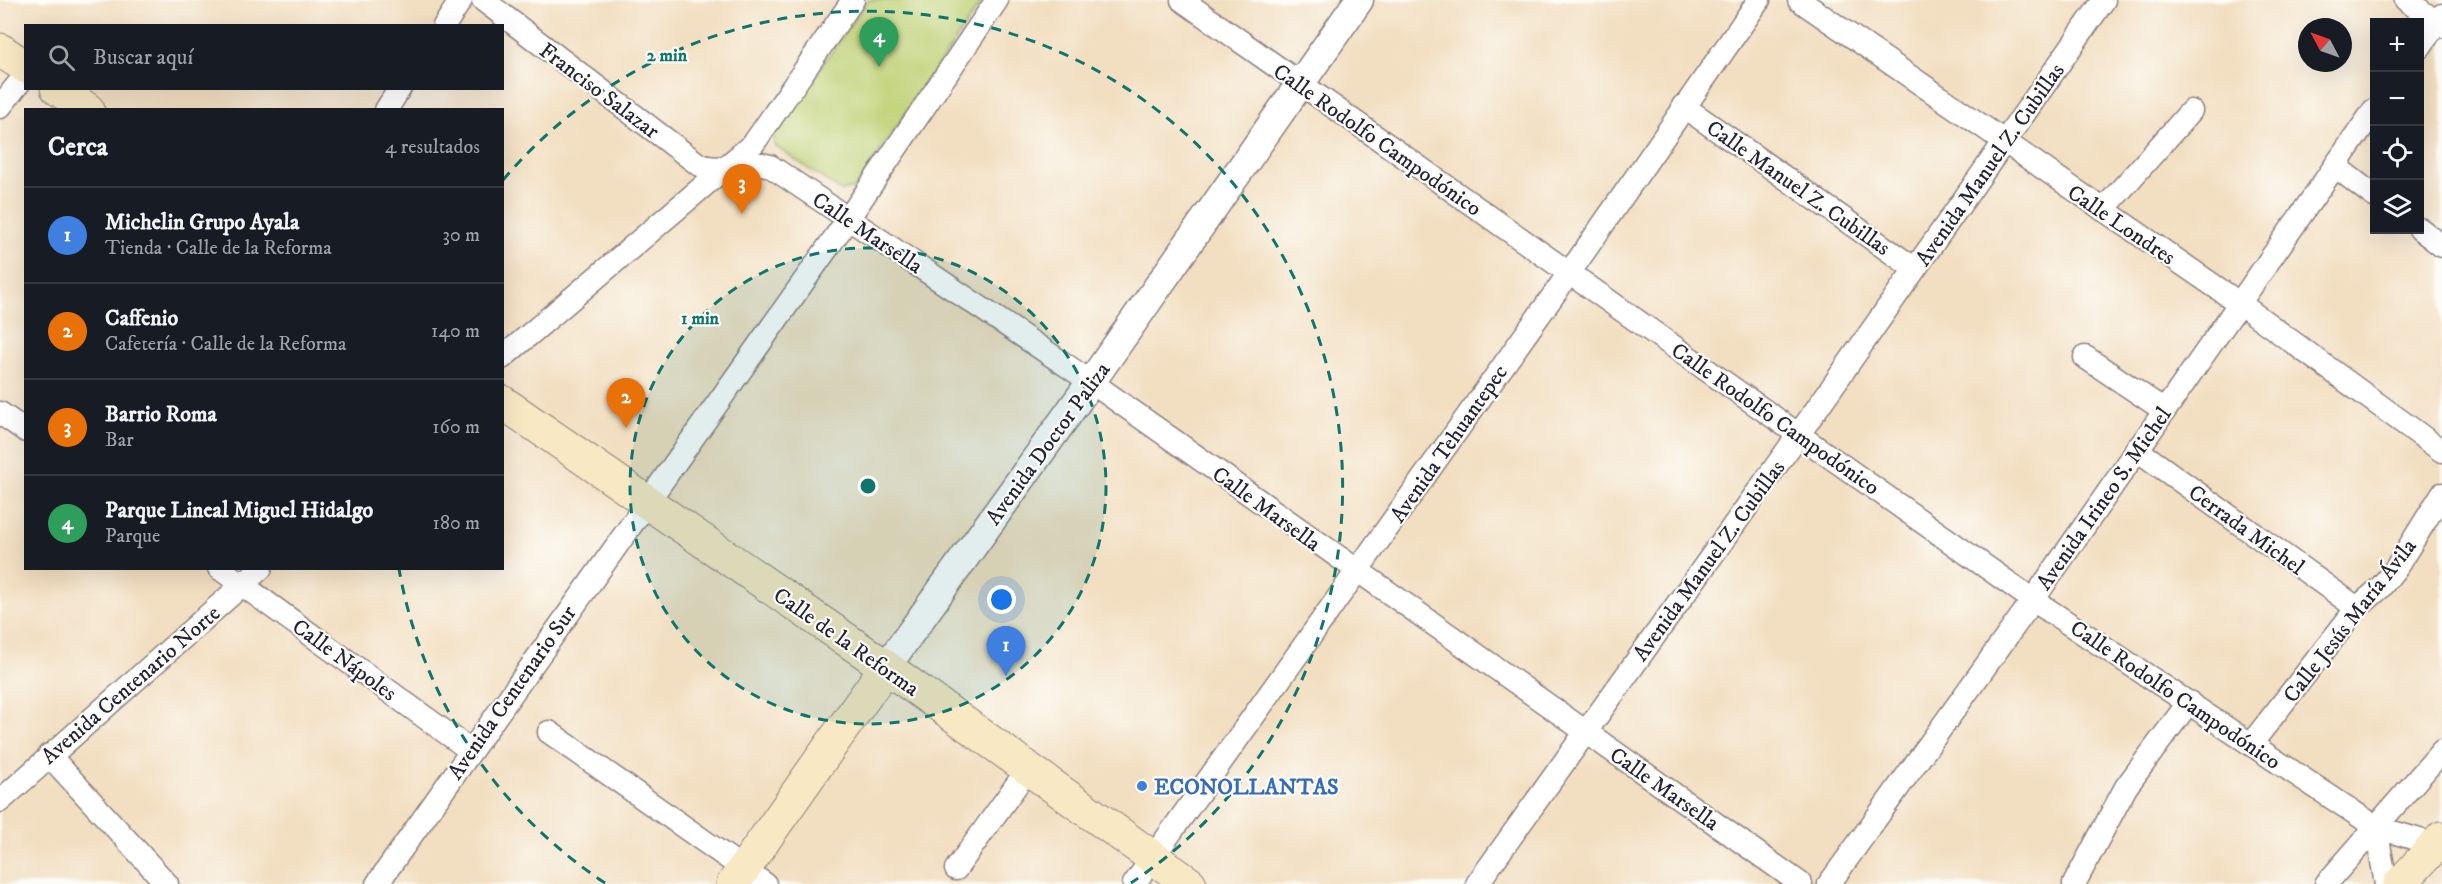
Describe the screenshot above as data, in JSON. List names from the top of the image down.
{
  "streets": {
    "main road": ["Avenida Doctor Paliza", "Calle de la Reforma"],
    "street": [
      "Franciso Salazar",
      "Calle Rodolfo Campodónico",
      "Avenida Manuel Z. Cubillas",
      "Calle Manuel Z. Cubillas",
      "Calle Londres",
      "Calle Marsella",
      "Avenida Tehuantepec",
      "Avenida Irineo S. Michel",
      "Cerrada Michel",
      "Calle Jesús María Ávila",
      "Calle Nápoles",
      "Avenida Centenario Norte",
      "Avenida Centenario Sur"
    ]
  },
  "crossings": [
    ["Franciso Salazar", "Calle Marsella"],
    ["Calle Rodolfo Campodónico", "Avenida Manuel Z. Cubillas"],
    ["Calle Rodolfo Campodónico", "Avenida Doctor Paliza"],
    ["Calle Rodolfo Campodónico", "Avenida Tehuantepec"],
    ["Calle Rodolfo Campodónico", "Avenida Irineo S. Michel"],
    ["Calle Rodolfo Campodónico", "Calle Jesús María Ávila"],
    ["Avenida Manuel Z. Cubillas", "Calle Manuel Z. Cubillas"],
    ["Avenida Manuel Z. Cubillas", "Calle Londres"],
    ["Avenida Manuel Z. Cubillas", "Calle Marsella"],
    ["Calle Manuel Z. Cubillas", "Avenida Tehuantepec"],
    ["Calle Londres", "Avenida Irineo S. Michel"],
    ["Calle Marsella", "Avenida Doctor Paliza"],
    ["Calle Marsella", "Avenida Tehuantepec"],
    ["Calle Marsella", "Avenida Centenario Sur"],
    ["Avenida Doctor Paliza", "Calle de la Reforma"],
    ["Avenida Tehuantepec", "Calle de la Reforma"],
    ["Avenida Irineo S. Michel", "Cerrada Michel"],
    ["Cerrada Michel", "Calle Jesús María Ávila"],
    ["Calle de la Reforma", "Avenida Centenario Sur"],
    ["Calle Nápoles", "Avenida Centenario Norte"],
    ["Calle Nápoles", "Avenida Centenario Sur"]
  ],
  "places": ["ECONOLLANTAS"],
  "north": "top left",
  "page": {
    "pins": [
      "4",
      "3",
      "2",
      "1"
    ],
    "map_buttons": ["+", "−"],
    "search": "Buscar aquí",
    "heading": ["Cerca", "4 resultados"],
    "list": [
      {
        "mark": "1",
        "name": "Michelin Grupo Ayala",
        "note": "Tienda · Calle de la Reforma",
        "value": "30 m"
      },
      {
        "mark": "2",
        "name": "Caffenio",
        "note": "Cafetería · Calle de la Reforma",
        "value": "140 m"
      },
      {
        "mark": "3",
        "name": "Barrio Roma",
        "note": "Bar",
        "value": "160 m"
      },
      {
        "mark": "4",
        "name": "Parque Lineal Miguel Hidalgo",
        "note": "Parque",
        "value": "180 m"
      }
    ]
  },
  "rings": ["2 min", "1 min"]
}
